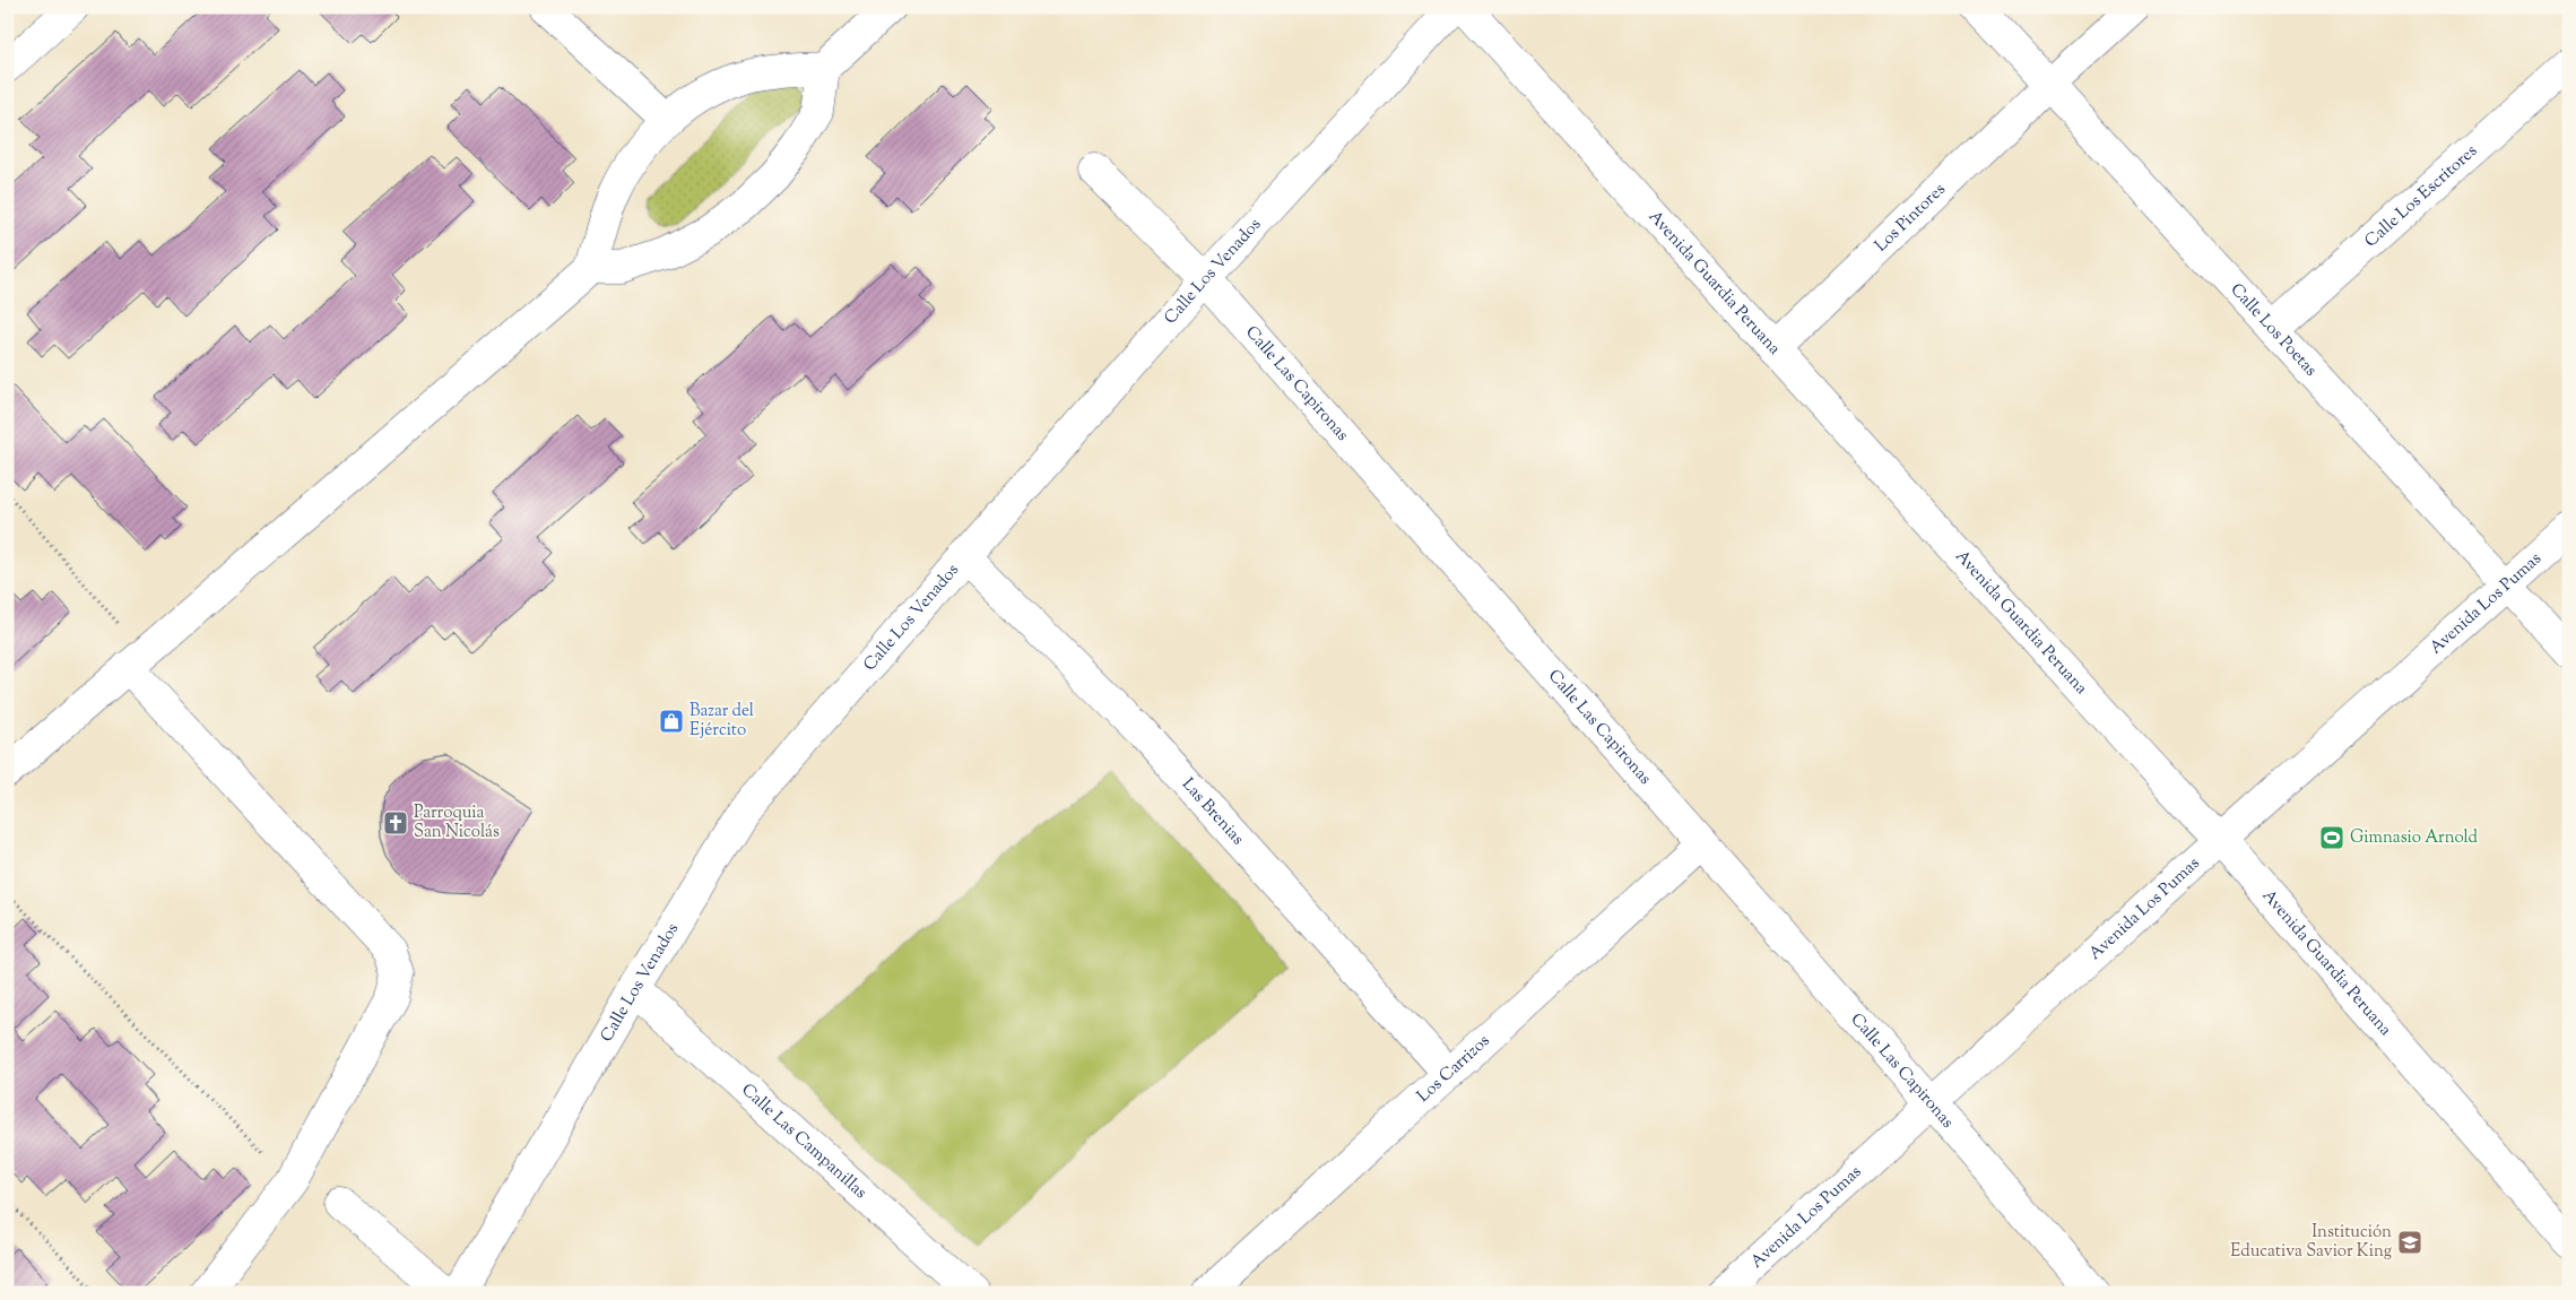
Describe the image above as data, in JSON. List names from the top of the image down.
{
  "streets": {
    "street": [
      "Calle Los Escritores",
      "Los Pintores",
      "Calle Los Venados",
      "Avenida Guardia Peruana",
      "Calle Los Poetas",
      "Calle Las Capironas",
      "Avenida Los Pumas",
      "Las Brenias",
      "Los Carrizos",
      "Calle Las Campanillas"
    ]
  },
  "crossings": [
    ["Calle Los Escritores", "Calle Los Poetas"],
    ["Los Pintores", "Avenida Guardia Peruana"],
    ["Los Pintores", "Calle Los Poetas"],
    ["Calle Los Venados", "Calle Las Capironas"],
    ["Calle Los Venados", "Las Brenias"],
    ["Calle Los Venados", "Calle Las Campanillas"],
    ["Avenida Guardia Peruana", "Avenida Los Pumas"],
    ["Calle Los Poetas", "Avenida Los Pumas"],
    ["Calle Las Capironas", "Avenida Los Pumas"],
    ["Calle Las Capironas", "Los Carrizos"],
    ["Las Brenias", "Los Carrizos"]
  ],
  "places": {
    "shop": ["Bazar del Ejército"],
    "church": ["Parroquia San Nicolás"],
    "sports": ["Gimnasio Arnold"],
    "school or university": ["Institución Educativa Savior King"]
  }
}
